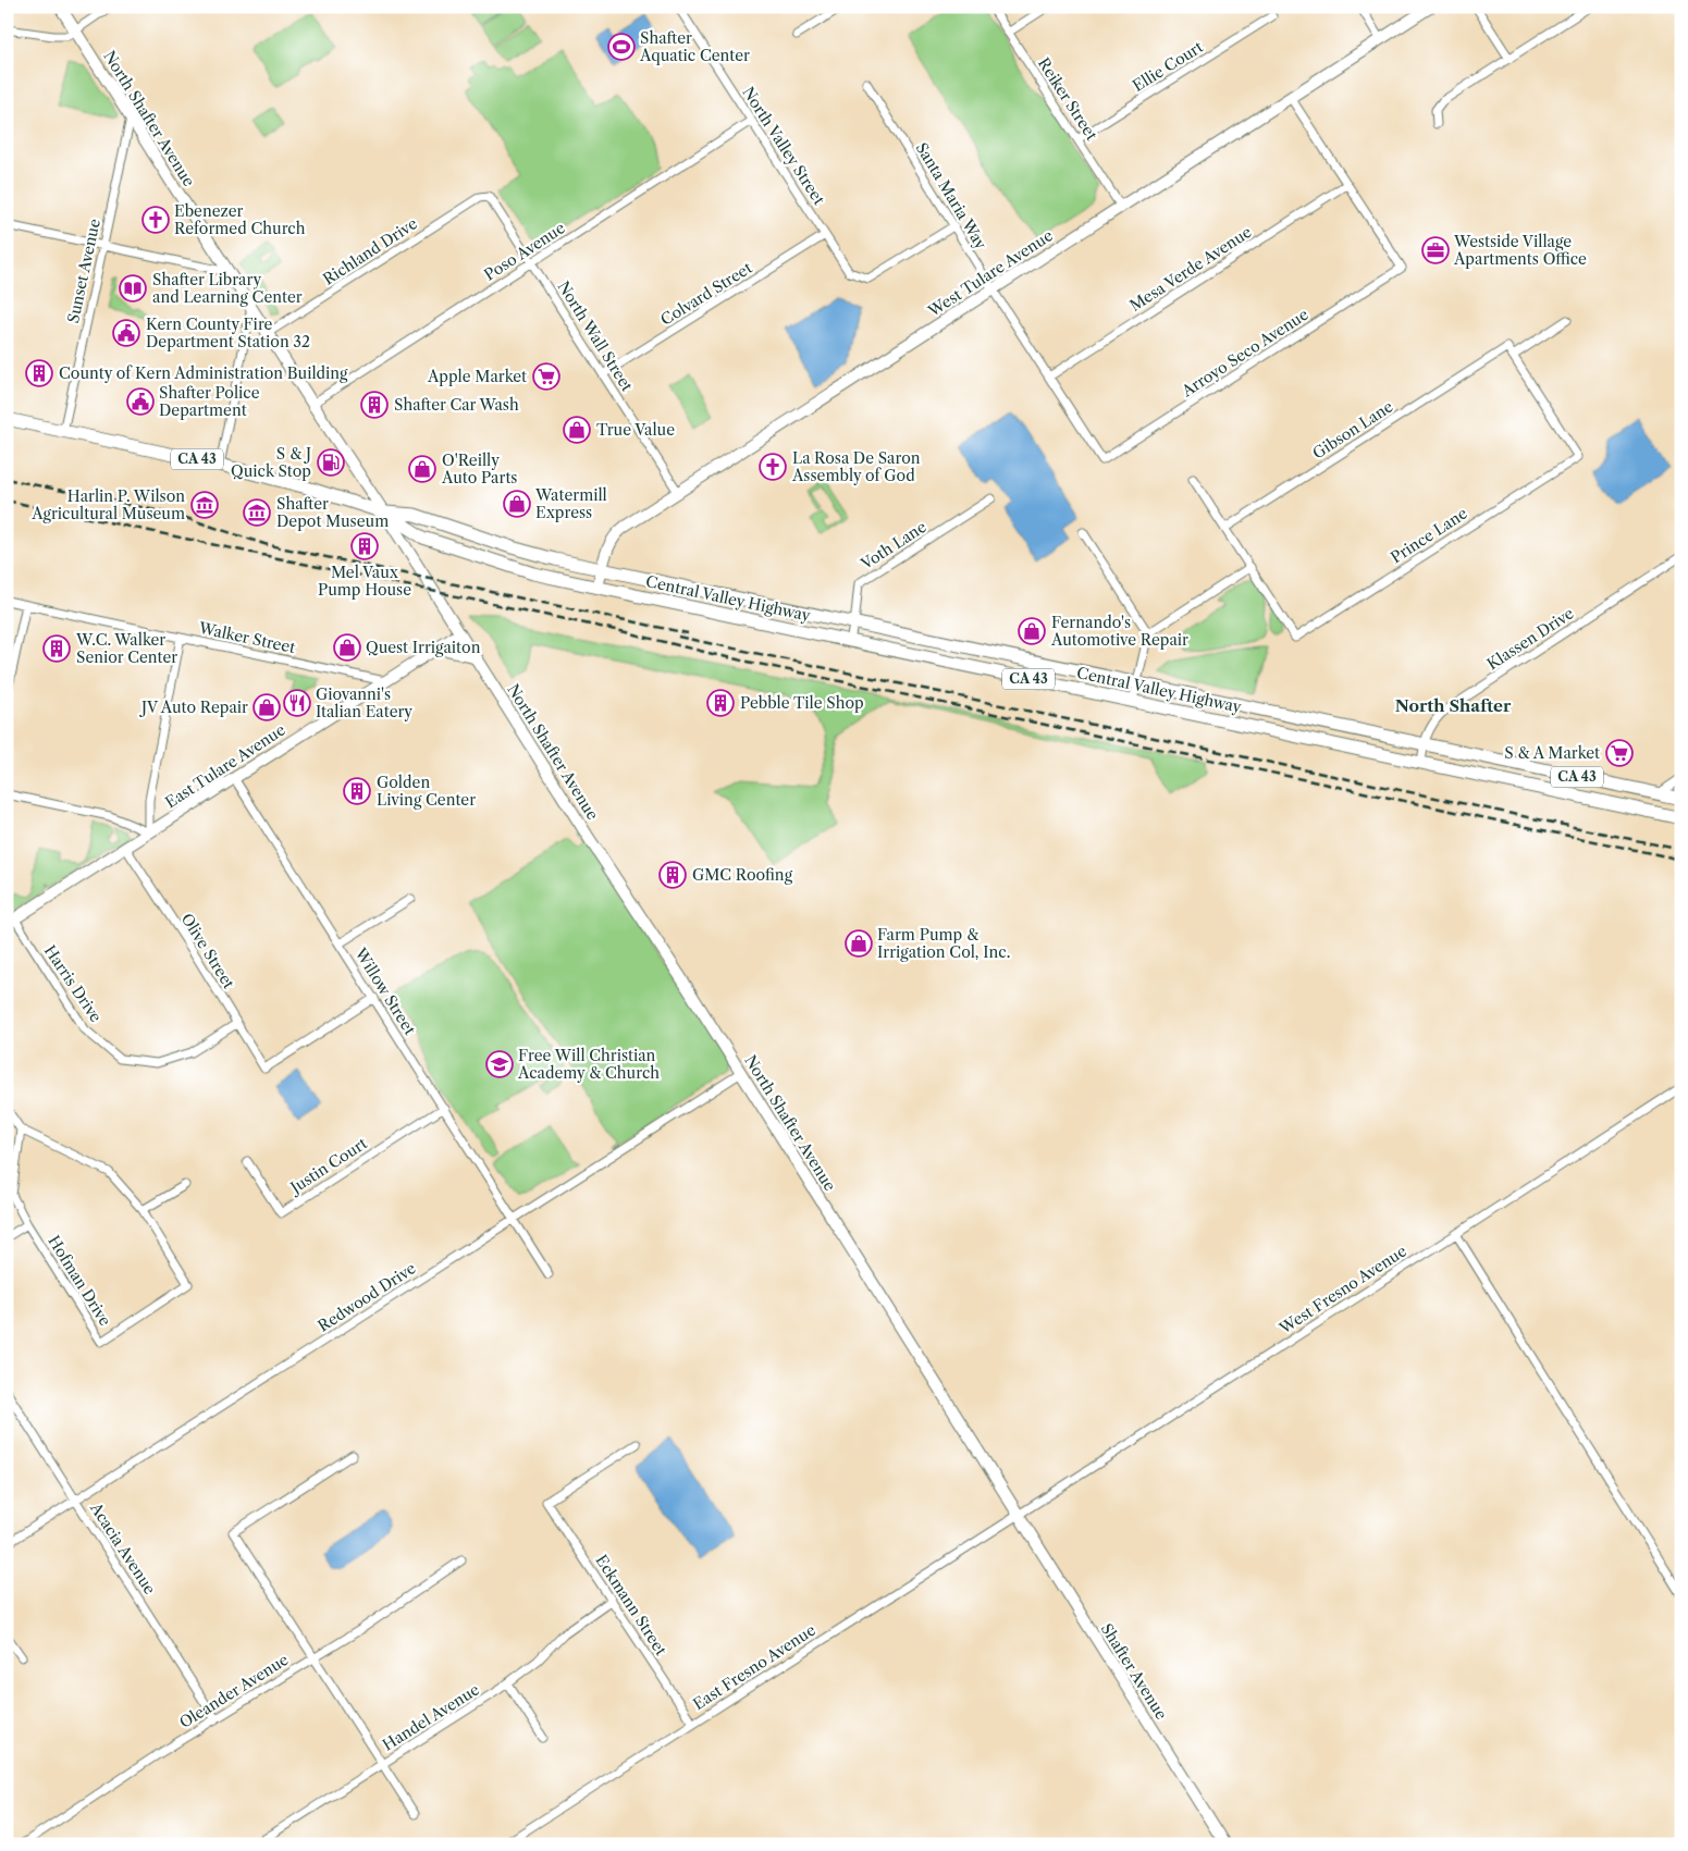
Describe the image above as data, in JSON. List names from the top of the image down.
{
  "streets": {
    "main road": [
      "North Shafter Avenue",
      "West Tulare Avenue",
      "CA 43",
      "Central Valley Highway",
      "East Tulare Avenue",
      "Shafter Avenue"
    ],
    "street": [
      "Ellie Court",
      "Reiker Street",
      "North Valley Street",
      "Santa Maria Way",
      "Richland Drive",
      "Poso Avenue",
      "Mesa Verde Avenue",
      "Sunset Avenue",
      "Colvard Street",
      "North Wall Street",
      "Arroyo Seco Avenue",
      "Gibson Lane",
      "Prince Lane",
      "Voth Lane",
      "Walker Street",
      "Klassen Drive",
      "Olive Street",
      "Harris Drive",
      "Willow Street",
      "Justin Court",
      "Hofman Drive",
      "West Fresno Avenue",
      "Redwood Drive",
      "Acacia Avenue",
      "Eckmann Street",
      "East Fresno Avenue",
      "Oleander Avenue",
      "Handel Avenue"
    ]
  },
  "crossings": [
    ["Ellie Court", "Reiker Street"],
    ["Reiker Street", "West Tulare Avenue"],
    ["North Shafter Avenue", "Richland Drive"],
    ["North Shafter Avenue", "Poso Avenue"],
    ["North Shafter Avenue", "Sunset Avenue"],
    ["North Shafter Avenue", "Central Valley Highway"],
    ["North Shafter Avenue", "East Tulare Avenue"],
    ["North Shafter Avenue", "West Fresno Avenue"],
    ["North Shafter Avenue", "Redwood Drive"],
    ["North Shafter Avenue", "East Fresno Avenue"],
    ["North Shafter Avenue", "Shafter Avenue"],
    ["North Valley Street", "Santa Maria Way"],
    ["North Valley Street", "Poso Avenue"],
    ["North Valley Street", "Colvard Street"],
    ["Santa Maria Way", "Mesa Verde Avenue"],
    ["Santa Maria Way", "West Tulare Avenue"],
    ["Santa Maria Way", "Arroyo Seco Avenue"],
    ["Richland Drive", "North Wall Street"],
    ["Poso Avenue", "North Wall Street"],
    ["Mesa Verde Avenue", "Arroyo Seco Avenue"],
    ["Sunset Avenue", "Central Valley Highway"],
    ["West Tulare Avenue", "North Wall Street"],
    ["West Tulare Avenue", "Central Valley Highway"],
    ["Colvard Street", "North Wall Street"],
    ["Gibson Lane", "Prince Lane"],
    ["Voth Lane", "Central Valley Highway"],
    ["Central Valley Highway", "Klassen Drive"],
    ["Walker Street", "East Tulare Avenue"],
    ["East Tulare Avenue", "Olive Street"],
    ["East Tulare Avenue", "Harris Drive"],
    ["East Tulare Avenue", "Willow Street"],
    ["Olive Street", "Harris Drive"],
    ["Olive Street", "Willow Street"],
    ["Willow Street", "Justin Court"],
    ["Willow Street", "Redwood Drive"],
    ["West Fresno Avenue", "East Fresno Avenue"],
    ["West Fresno Avenue", "Shafter Avenue"],
    ["Redwood Drive", "Acacia Avenue"],
    ["Acacia Avenue", "Oleander Avenue"],
    ["Eckmann Street", "East Fresno Avenue"],
    ["Eckmann Street", "Handel Avenue"],
    ["East Fresno Avenue", "Shafter Avenue"]
  ],
  "districts": ["North Shafter"],
  "places": {
    "sports": ["Shafter Aquatic Center"],
    "church": ["Ebenezer Reformed Church", "La Rosa De Saron Assembly of God"],
    "office": ["Westside Village Apartments Office"],
    "library": ["Shafter Library and Learning Center"],
    "public building": ["Kern County Fire Department Station 32", "Shafter Police Department"],
    "building": [
      "County of Kern Administration Building",
      "Shafter Car Wash",
      "Mel Vaux Pump House",
      "W.C. Walker Senior Center",
      "Pebble Tile Shop",
      "Golden Living Center",
      "GMC Roofing"
    ],
    "supermarket": ["Apple Market", "S & A Market"],
    "shop": [
      "True Value",
      "O'Reilly Auto Parts",
      "Watermill Express",
      "Fernando's Automotive Repair",
      "Quest Irrigaiton",
      "JV Auto Repair",
      "Farm Pump & Irrigation Col, Inc."
    ],
    "fuel station": ["S & J Quick Stop"],
    "museum": ["Harlin P. Wilson Agricultural Museum", "Shafter Depot Museum"],
    "restaurant": ["Giovanni's Italian Eatery"],
    "school or university": ["Free Will Christian Academy & Church"]
  }
}
